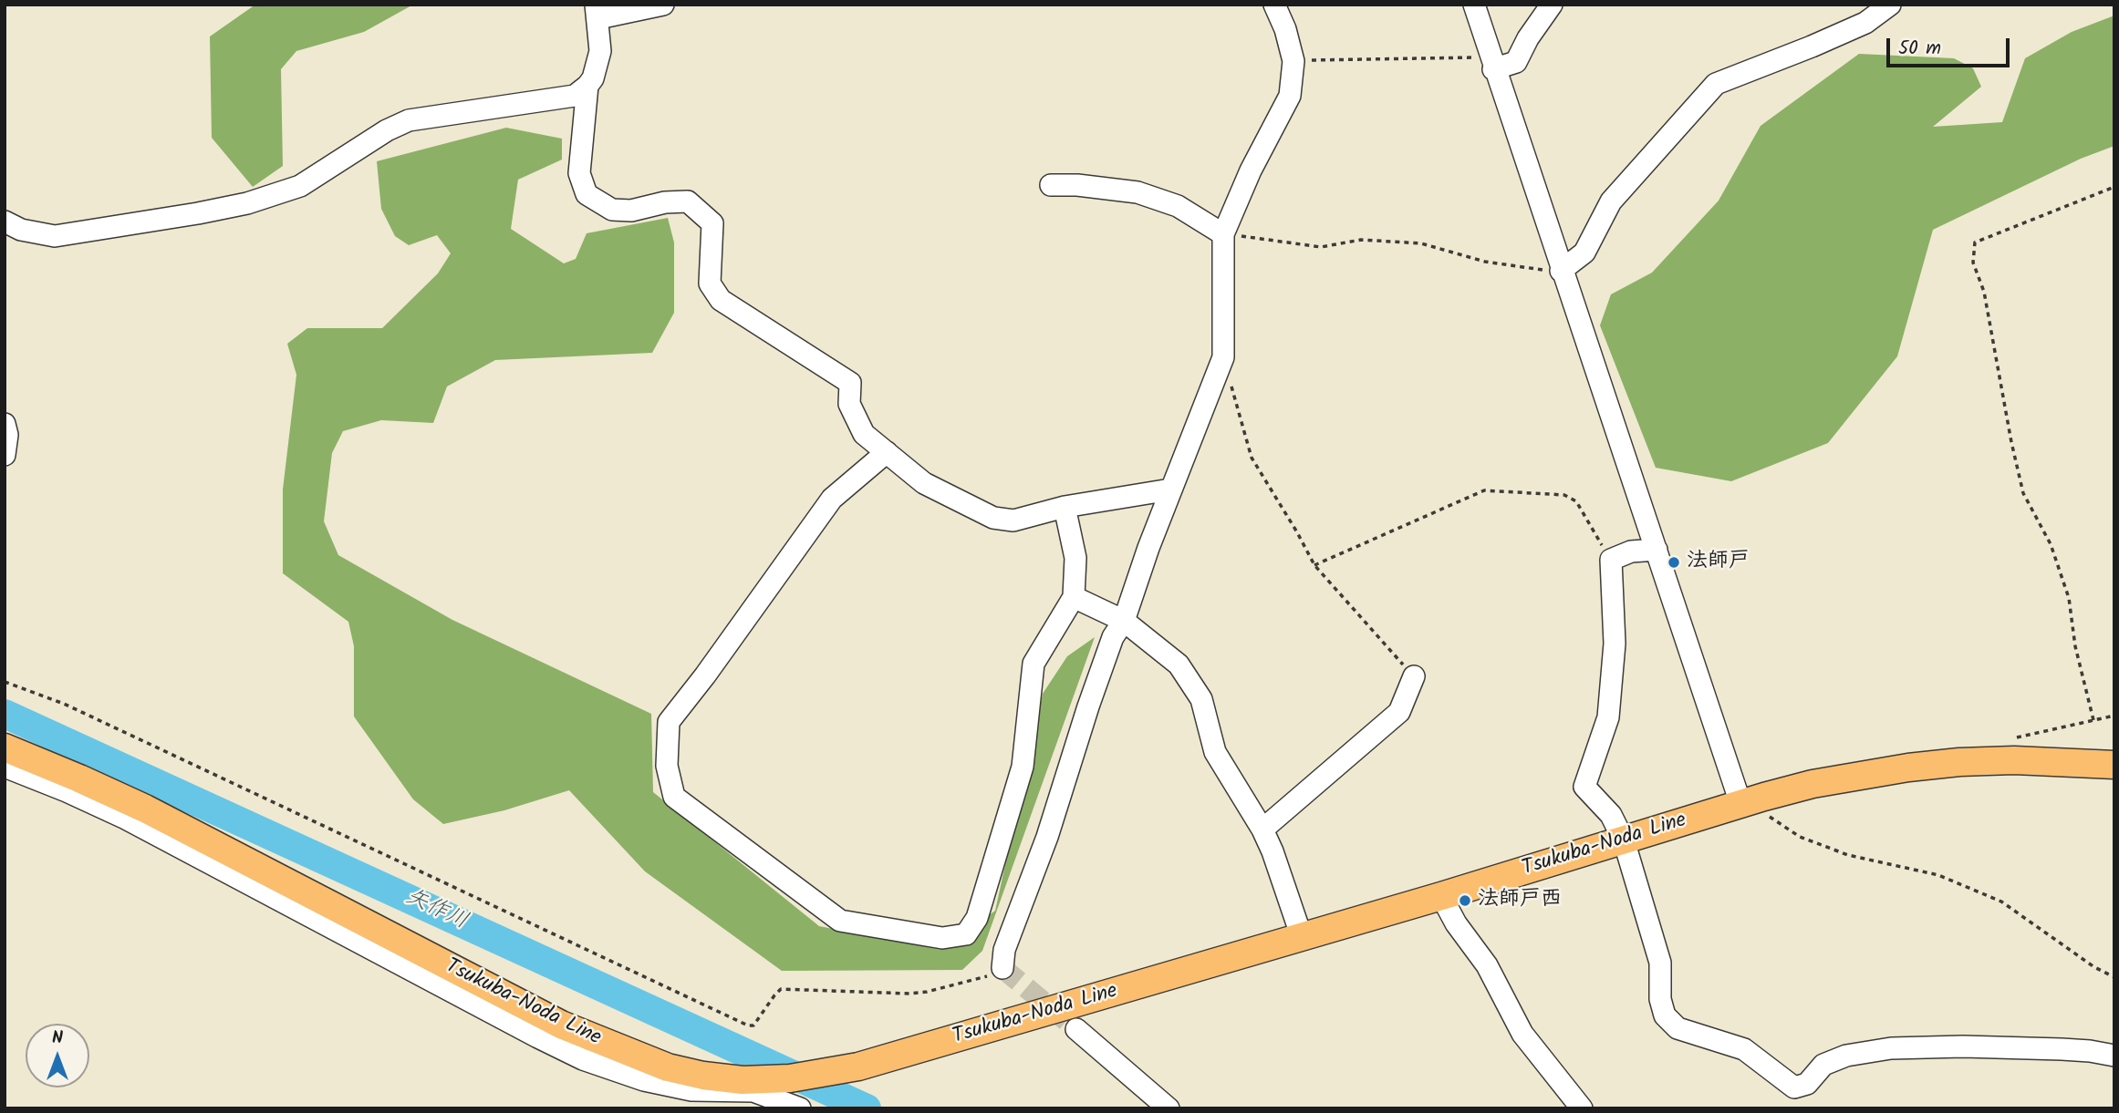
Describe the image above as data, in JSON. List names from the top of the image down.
{
  "streets": {
    "main road": ["Tsukuba-Noda Line"]
  },
  "water": ["矢作川"],
  "places": ["法師戸", "法師戸西"],
  "scale_bar": "50 m",
  "north": "top"
}
